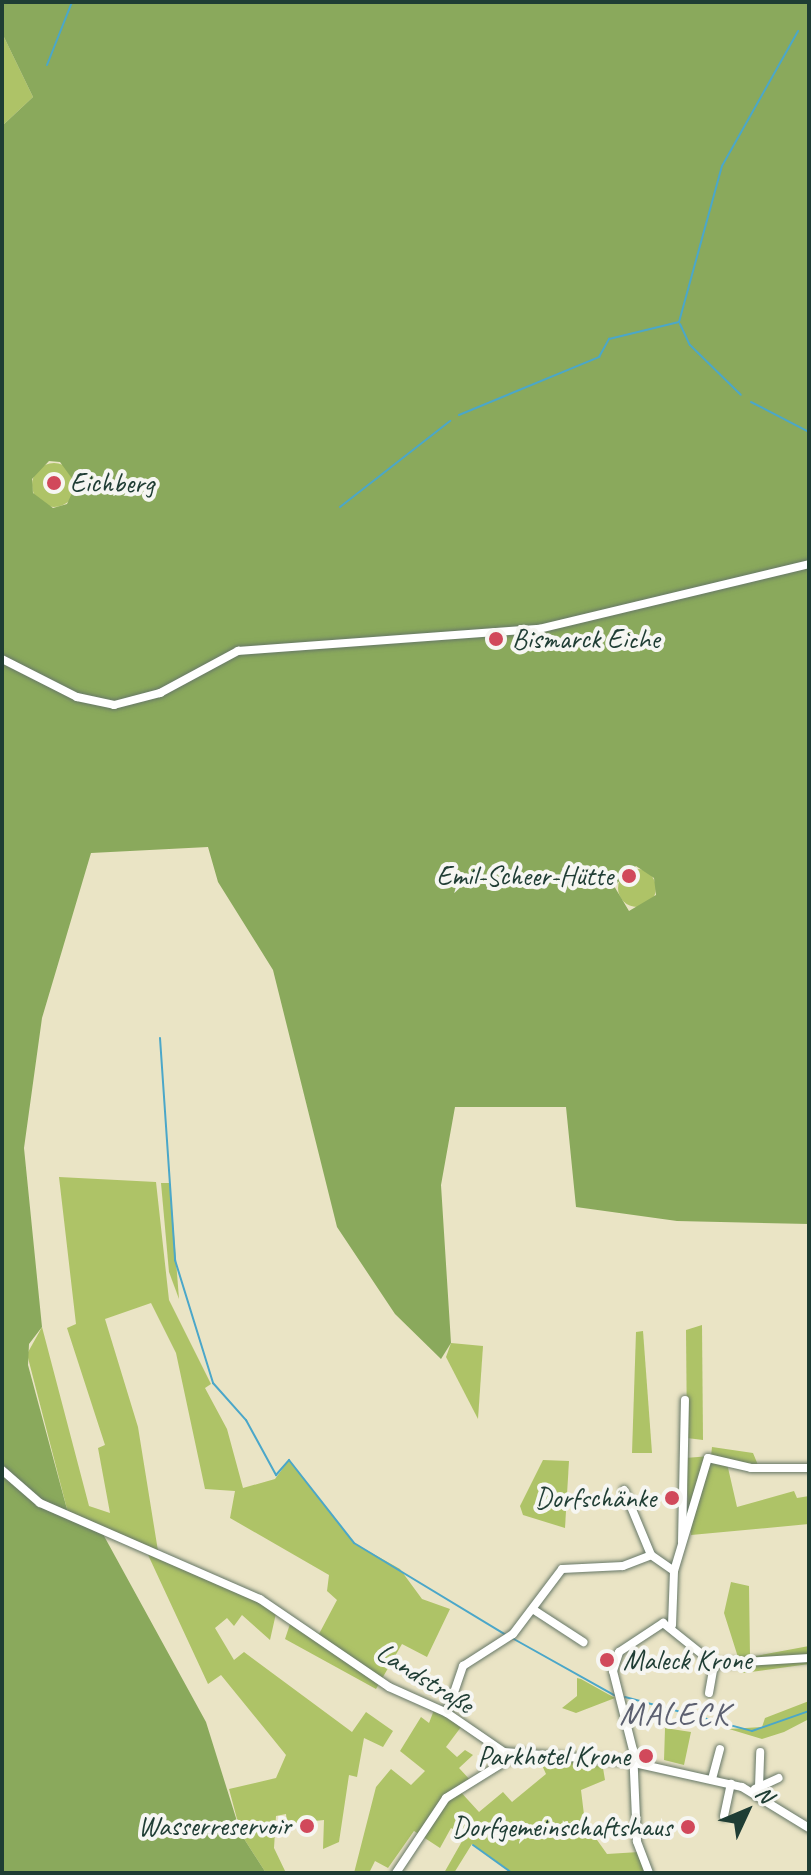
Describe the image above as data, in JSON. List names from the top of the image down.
{
  "streets": {
    "street": ["Landstraße"]
  },
  "districts": ["MALECK"],
  "places": [
    "Eichberg",
    "Bismarck Eiche",
    "Emil-Scheer-Hütte",
    "Dorfschänke",
    "Maleck Krone",
    "Parkhotel Krone",
    "Wasserreservoir",
    "Dorfgemeinschaftshaus"
  ],
  "north": "top right"
}
